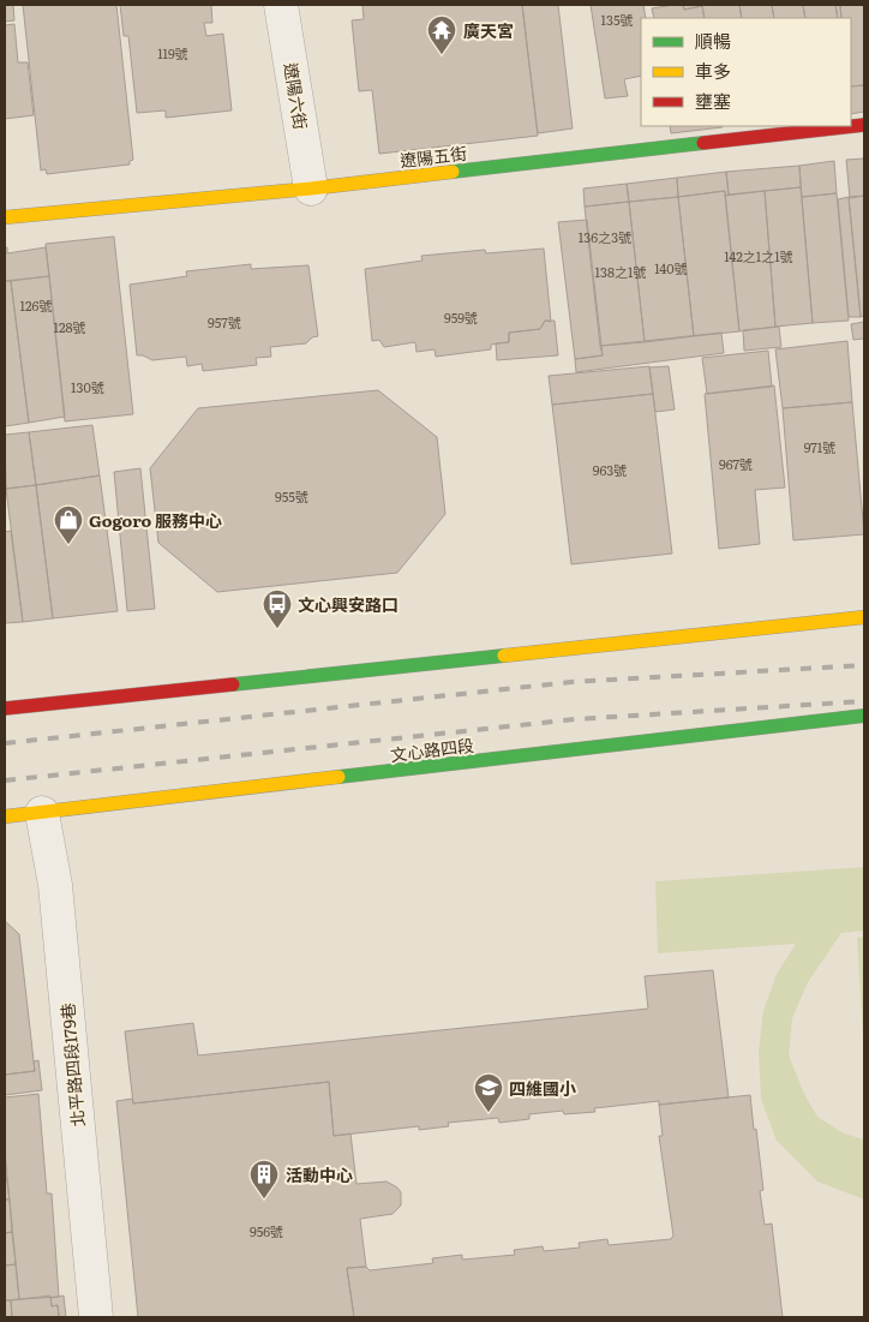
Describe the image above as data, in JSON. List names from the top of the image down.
{
  "streets": {
    "main road": ["遼陽五街", "文心路四段"],
    "street": ["遼陽六街", "北平路四段179巷"]
  },
  "crossings": [
    ["遼陽六街", "遼陽五街"],
    ["文心路四段", "北平路四段179巷"]
  ],
  "places": {
    "temple": ["廣天宮"],
    "shop": ["Gogoro 服務中心"],
    "bus stop": ["文心興安路口"],
    "school or university": ["四維國小"],
    "building": ["活動中心"]
  },
  "house_numbers": [
    "135號",
    "119號",
    "136之3號",
    "142之1之1號",
    "140號",
    "138之1號",
    "126號",
    "959號",
    "957號",
    "128號",
    "130號",
    "971號",
    "967號",
    "963號",
    "955號",
    "956號"
  ],
  "legend": ["順暢", "車多", "壅塞"]
}
